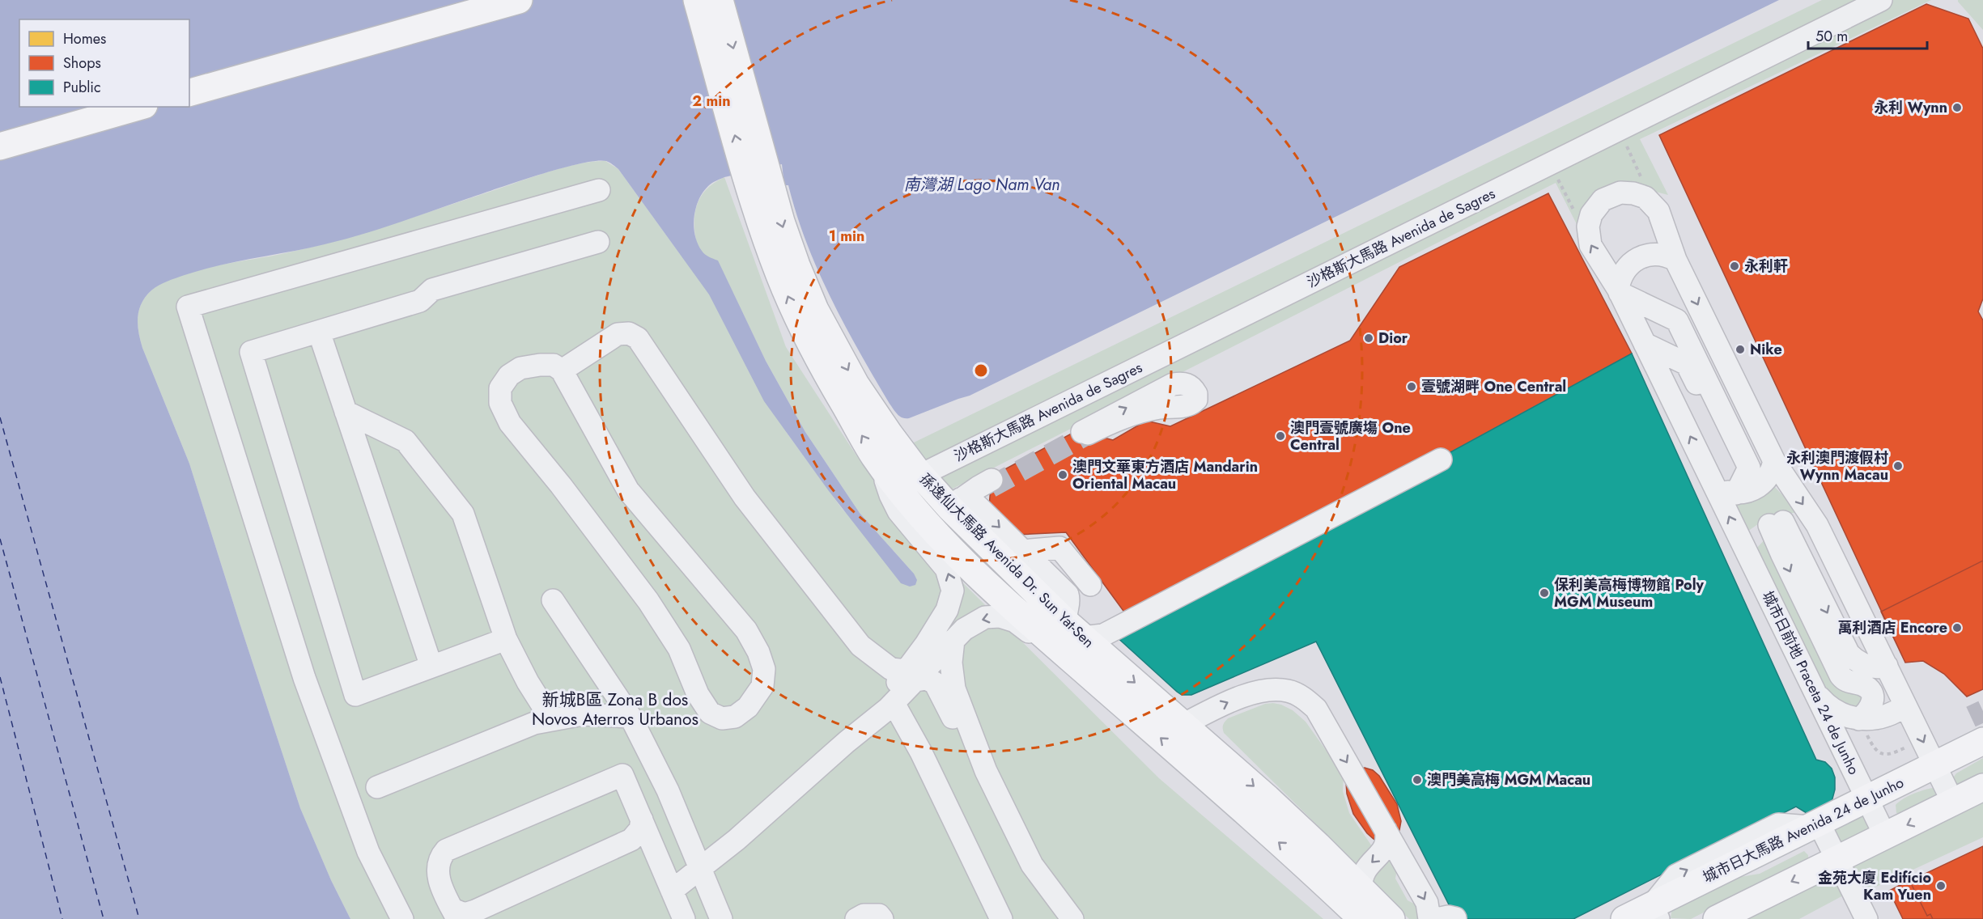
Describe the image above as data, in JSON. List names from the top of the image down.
{
  "streets": {
    "main road": ["孫逸仙大馬路 Avenida Dr. Sun Yat-Sen", "城市日大馬路 Avenida 24 de Junho"],
    "street": ["沙格斯大馬路 Avenida de Sagres", "城市日前地 Praceta 24 de Junho"]
  },
  "crossings": [
    ["沙格斯大馬路 Avenida de Sagres", "孫逸仙大馬路 Avenida Dr. Sun Yat-Sen"],
    ["城市日前地 Praceta 24 de Junho", "城市日大馬路 Avenida 24 de Junho"]
  ],
  "districts": ["新城B區 Zona B dos Novos Aterros Urbanos"],
  "water": ["南灣湖 Lago Nam Van"],
  "places": [
    "永利 Wynn",
    "永利軒",
    "Dior",
    "Nike",
    "壹號湖畔 One Central",
    "澳門壹號廣塲 One Central",
    "永利澳門渡假村 Wynn Macau",
    "澳門文華東方酒店 Mandarin Oriental Macau",
    "保利美高梅博物館 Poly MGM Museum",
    "萬利酒店 Encore",
    "澳門美高梅 MGM Macau",
    "金苑大廈 Edifício Kam Yuen"
  ],
  "legend": ["Homes", "Shops", "Public"],
  "scale_bar": "50 m",
  "rings": ["2 min", "1 min"]
}
